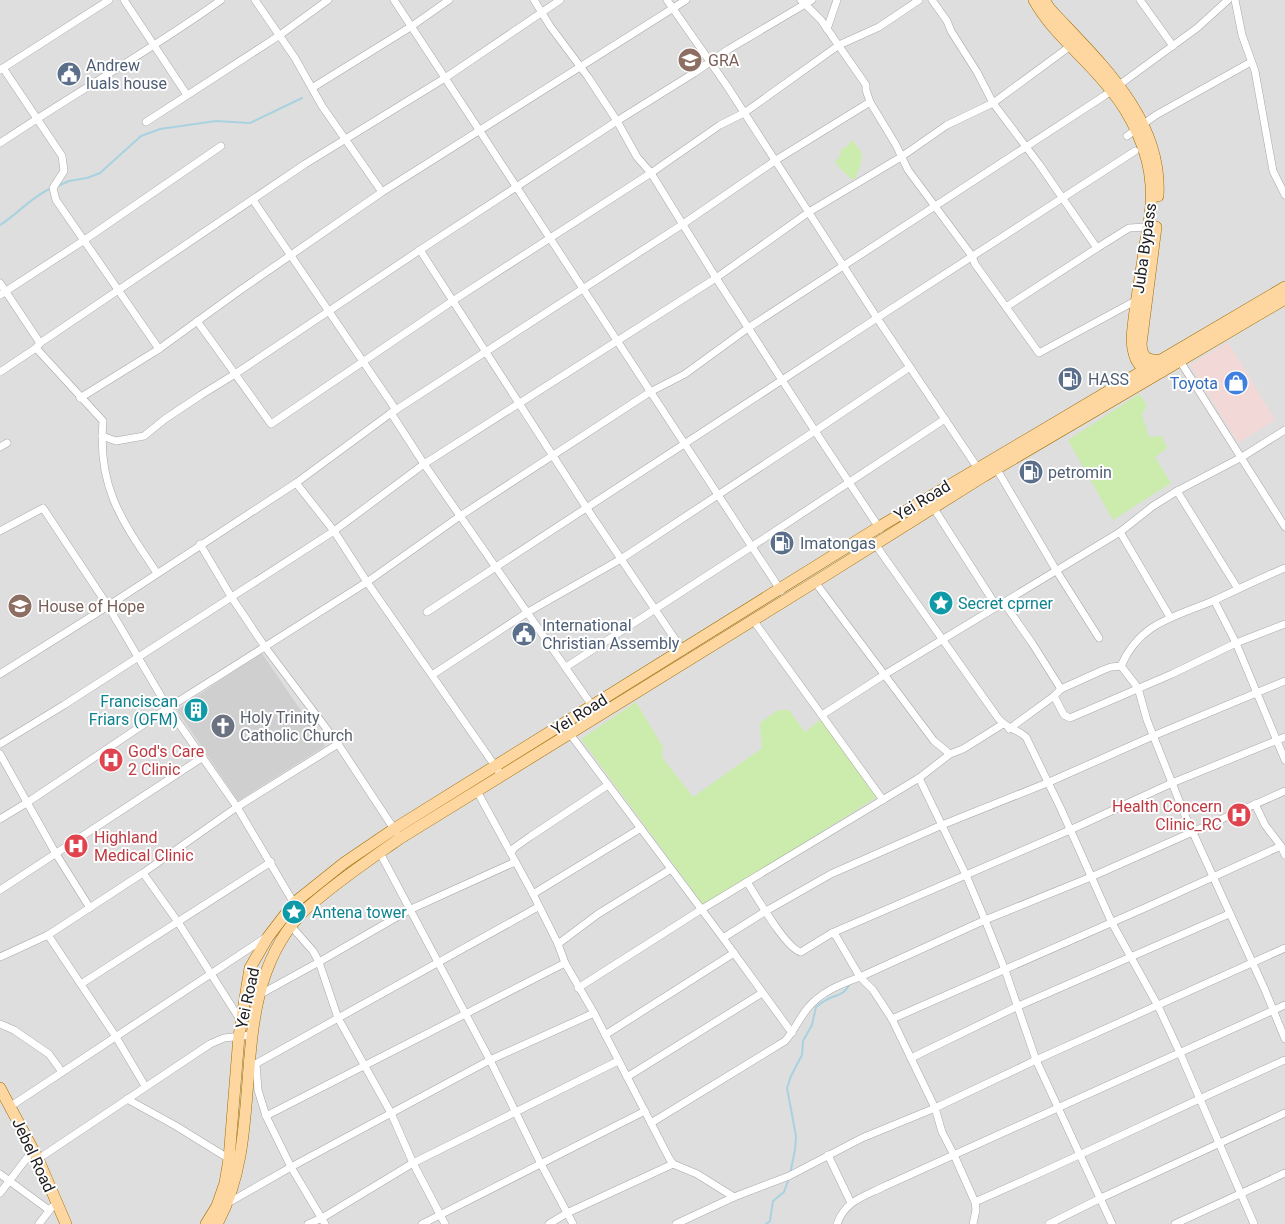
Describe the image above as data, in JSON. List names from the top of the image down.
{
  "streets": {
    "main road": ["Juba Bypass", "Yei Road", "Jebel Road"]
  },
  "crossings": [
    ["Juba Bypass", "Yei Road"]
  ],
  "places": {
    "school or university": ["GRA", "House of Hope"],
    "public building": ["Andrew luals house", "International Christian Assembly"],
    "fuel station": ["HASS", "petromin", "Imatongas"],
    "shop": ["Toyota"],
    "place": ["Secret cprner", "Antena tower"],
    "building": ["Franciscan Friars (OFM)"],
    "church": ["Holy Trinity Catholic Church"],
    "hospital": ["God's Care 2 Clinic", "Health Concern Clinic_RC", "Highland Medical Clinic"]
  }
}
